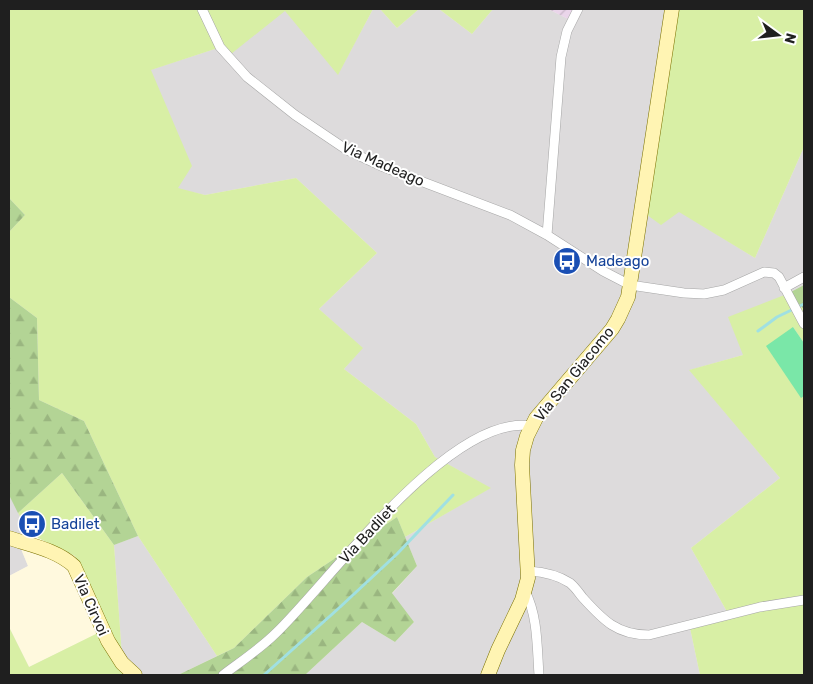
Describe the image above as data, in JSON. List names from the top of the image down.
{
  "streets": {
    "street": [
      "Via Madeago",
      "Via San Giacomo",
      "Via Badilet",
      "Via Cirvoi"
    ]
  },
  "crossings": [
    ["Via Madeago", "Via San Giacomo"],
    ["Via San Giacomo", "Via Badilet"]
  ],
  "places": {
    "bus stop": ["Madeago", "Badilet"]
  },
  "north": "right"
}
